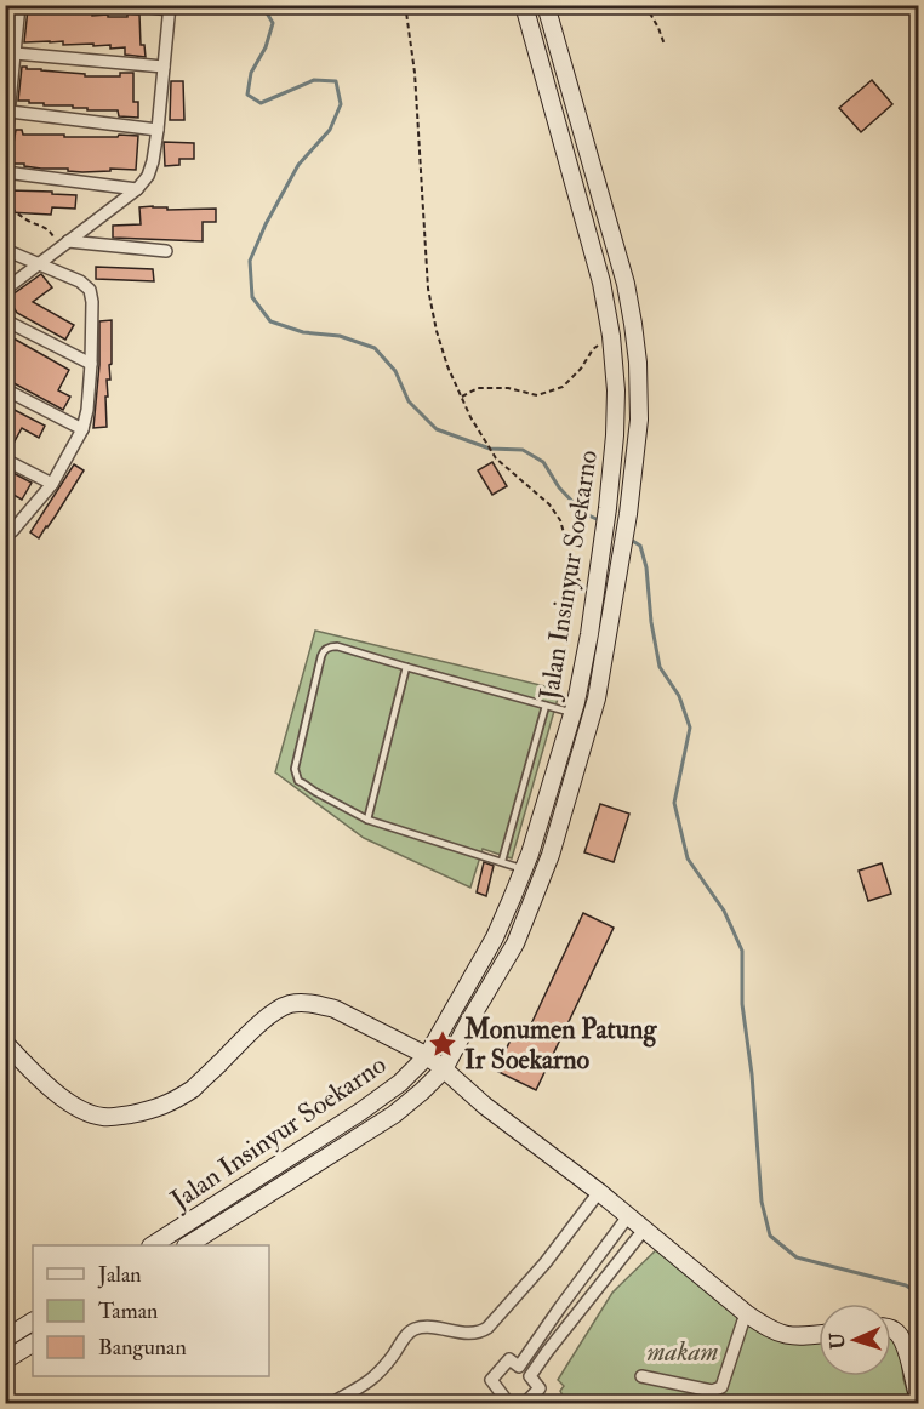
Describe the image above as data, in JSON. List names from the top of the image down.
{
  "streets": {
    "main road": ["Jalan Insinyur Soekarno"]
  },
  "parks": ["makam"],
  "places": {
    "place": ["Monumen Patung Ir Soekarno"]
  },
  "legend": ["Jalan", "Taman", "Bangunan"],
  "north": "left"
}
